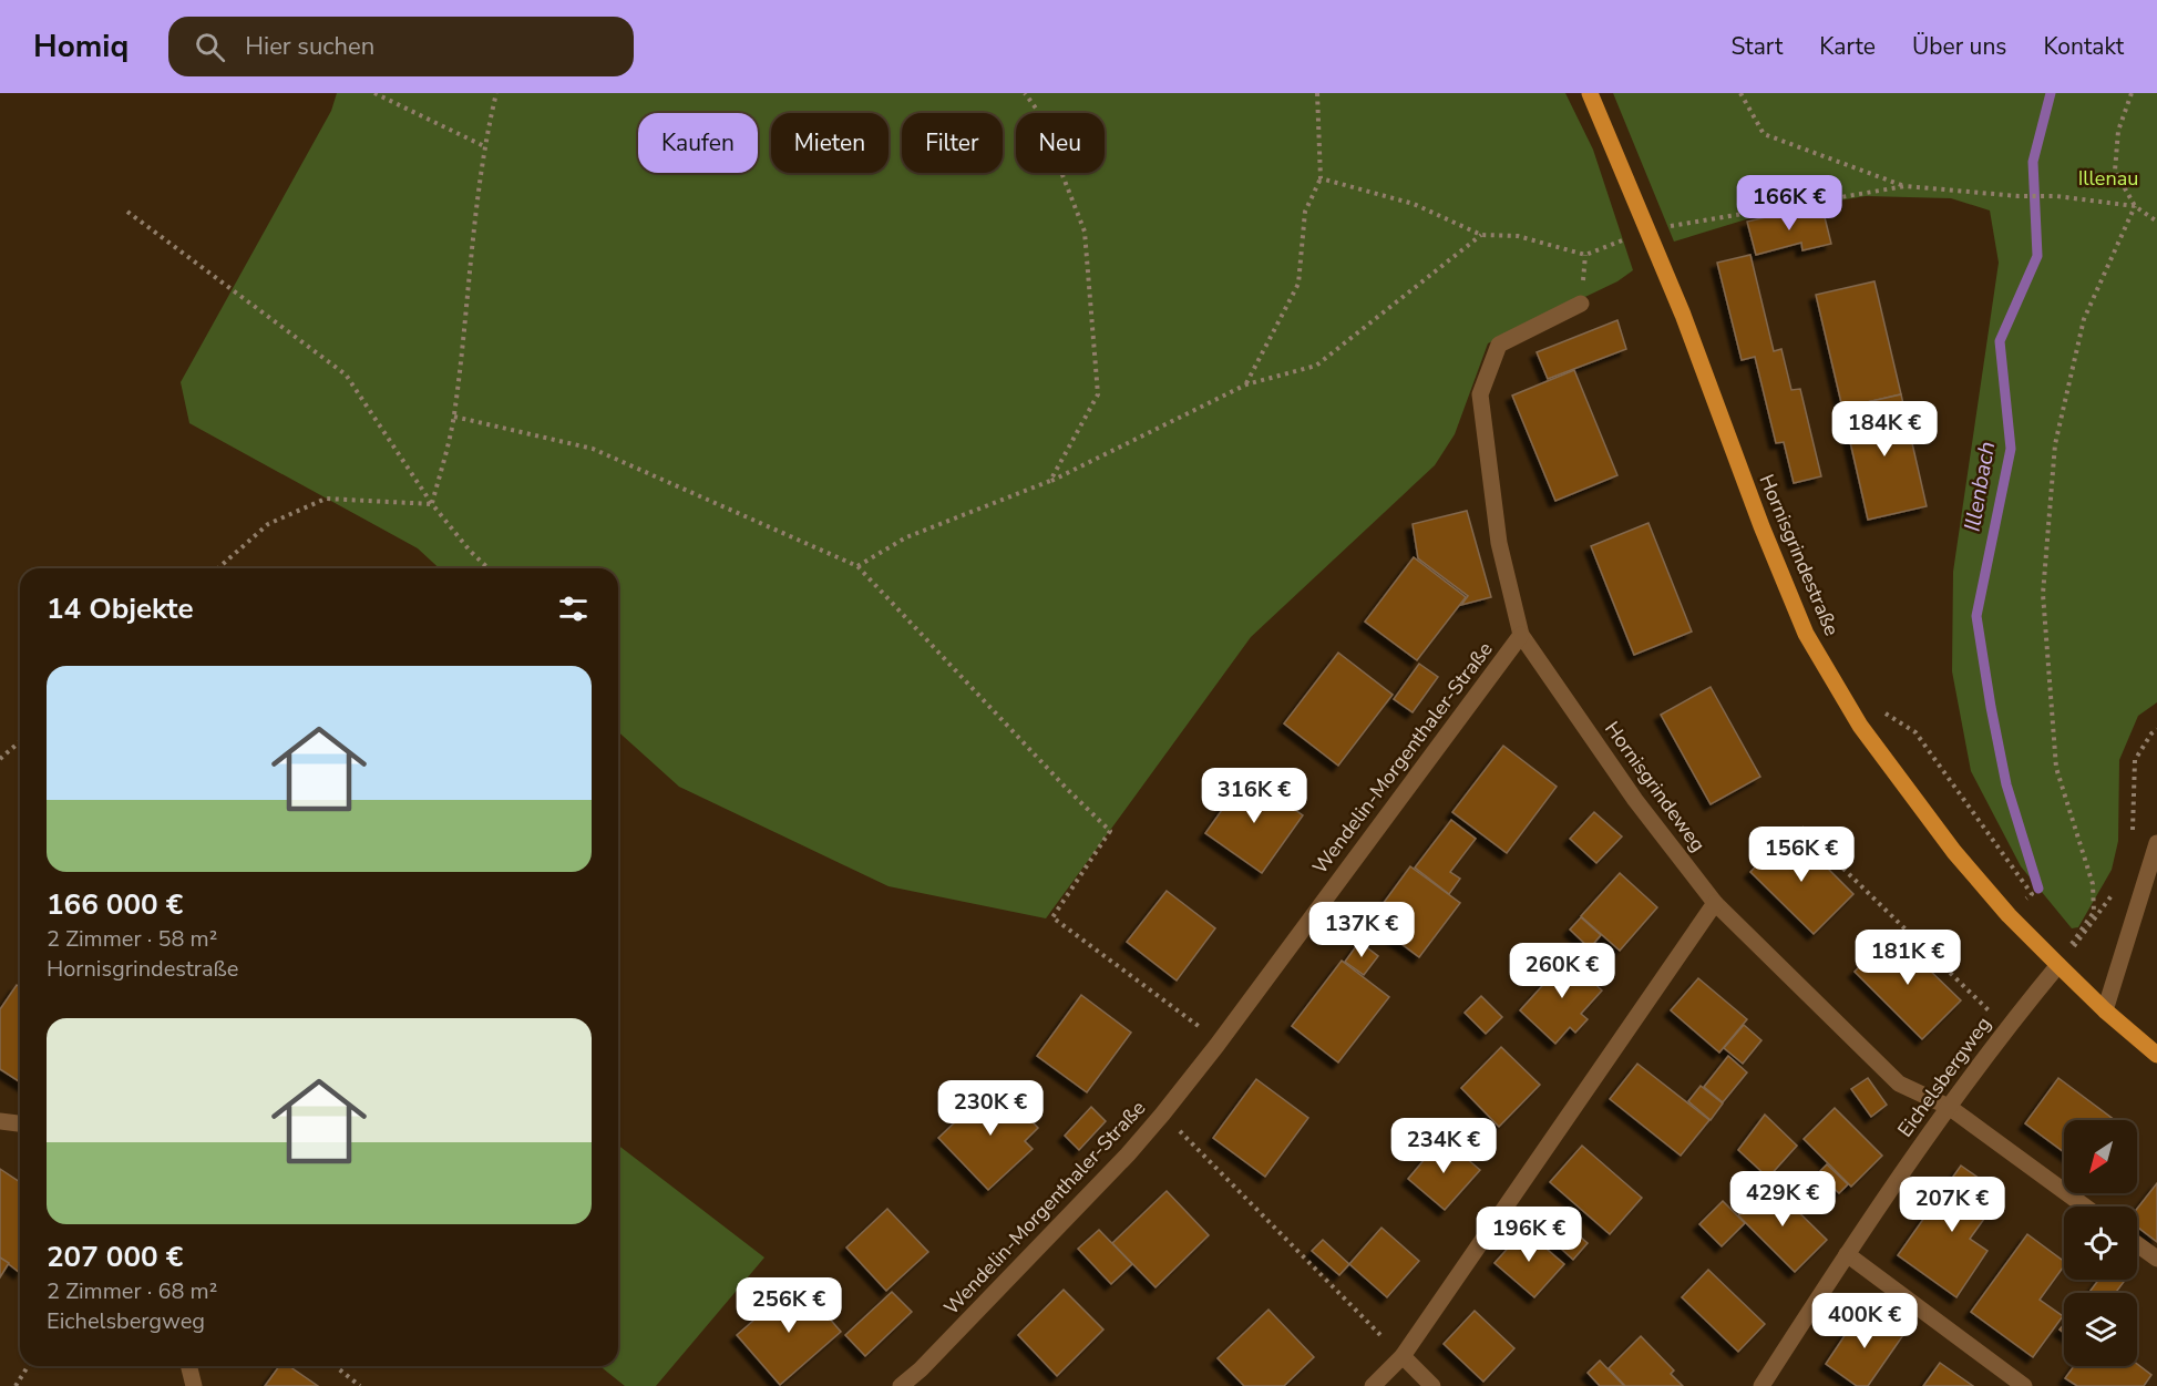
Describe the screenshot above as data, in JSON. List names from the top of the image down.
{
  "streets": {
    "main road": ["Hornisgrindestraße"],
    "street": ["Wendelin-Morgenthaler-Straße", "Hornisgrindeweg", "Eichelsbergweg"]
  },
  "crossings": [
    ["Hornisgrindestraße", "Eichelsbergweg"],
    ["Wendelin-Morgenthaler-Straße", "Hornisgrindeweg"],
    ["Hornisgrindeweg", "Eichelsbergweg"]
  ],
  "water": ["Illenbach"],
  "parks": ["Illenau"],
  "north": "bottom left",
  "page": {
    "header": "Homiq",
    "search": "Hier suchen",
    "nav": [
      "Start",
      "Karte",
      "Über uns",
      "Kontakt"
    ],
    "chip": [
      "Kaufen",
      "Mieten",
      "Filter",
      "Neu"
    ],
    "price": [
      "166K €",
      "184K €",
      "316K €",
      "156K €",
      "137K €",
      "181K €",
      "260K €",
      "230K €",
      "234K €",
      "429K €",
      "207K €",
      "196K €",
      "256K €",
      "400K €"
    ],
    "heading": "14 Objekte",
    "list": [
      {
        "name": "166 000 €",
        "note": "2 Zimmer · 58 m² · Hornisgrindestraße"
      },
      {
        "name": "207 000 €",
        "note": "2 Zimmer · 68 m² · Eichelsbergweg"
      }
    ]
  }
}
